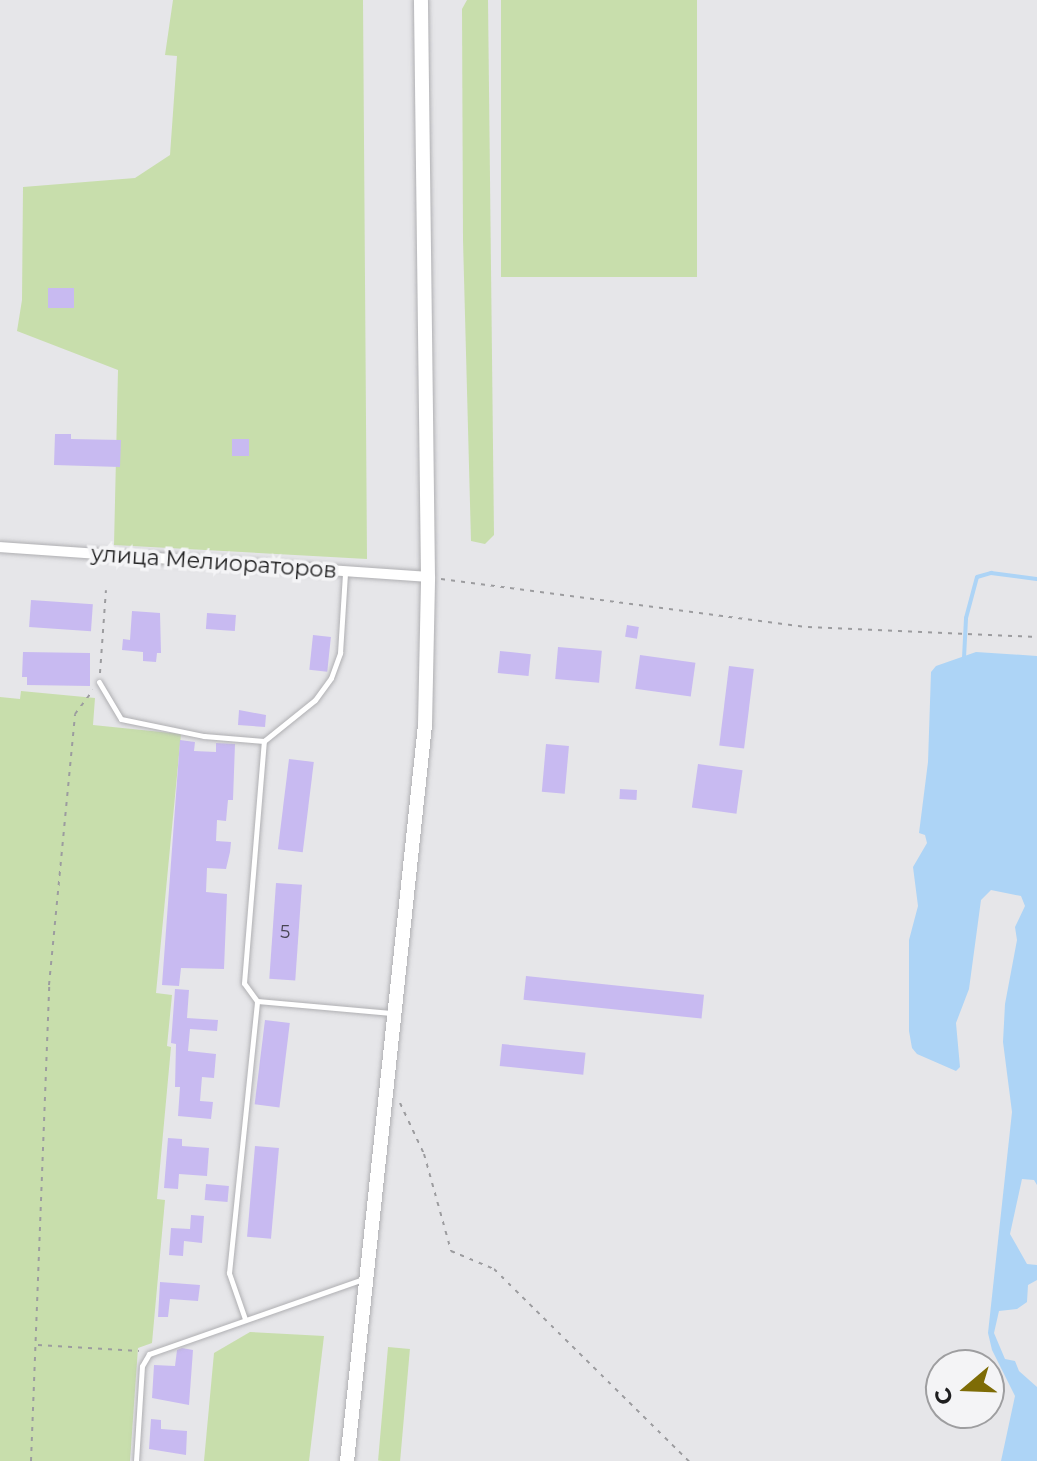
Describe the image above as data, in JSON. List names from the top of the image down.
{
  "streets": {
    "street": ["улица Мелиораторов"]
  },
  "house_numbers": ["5"],
  "north": "left"
}
